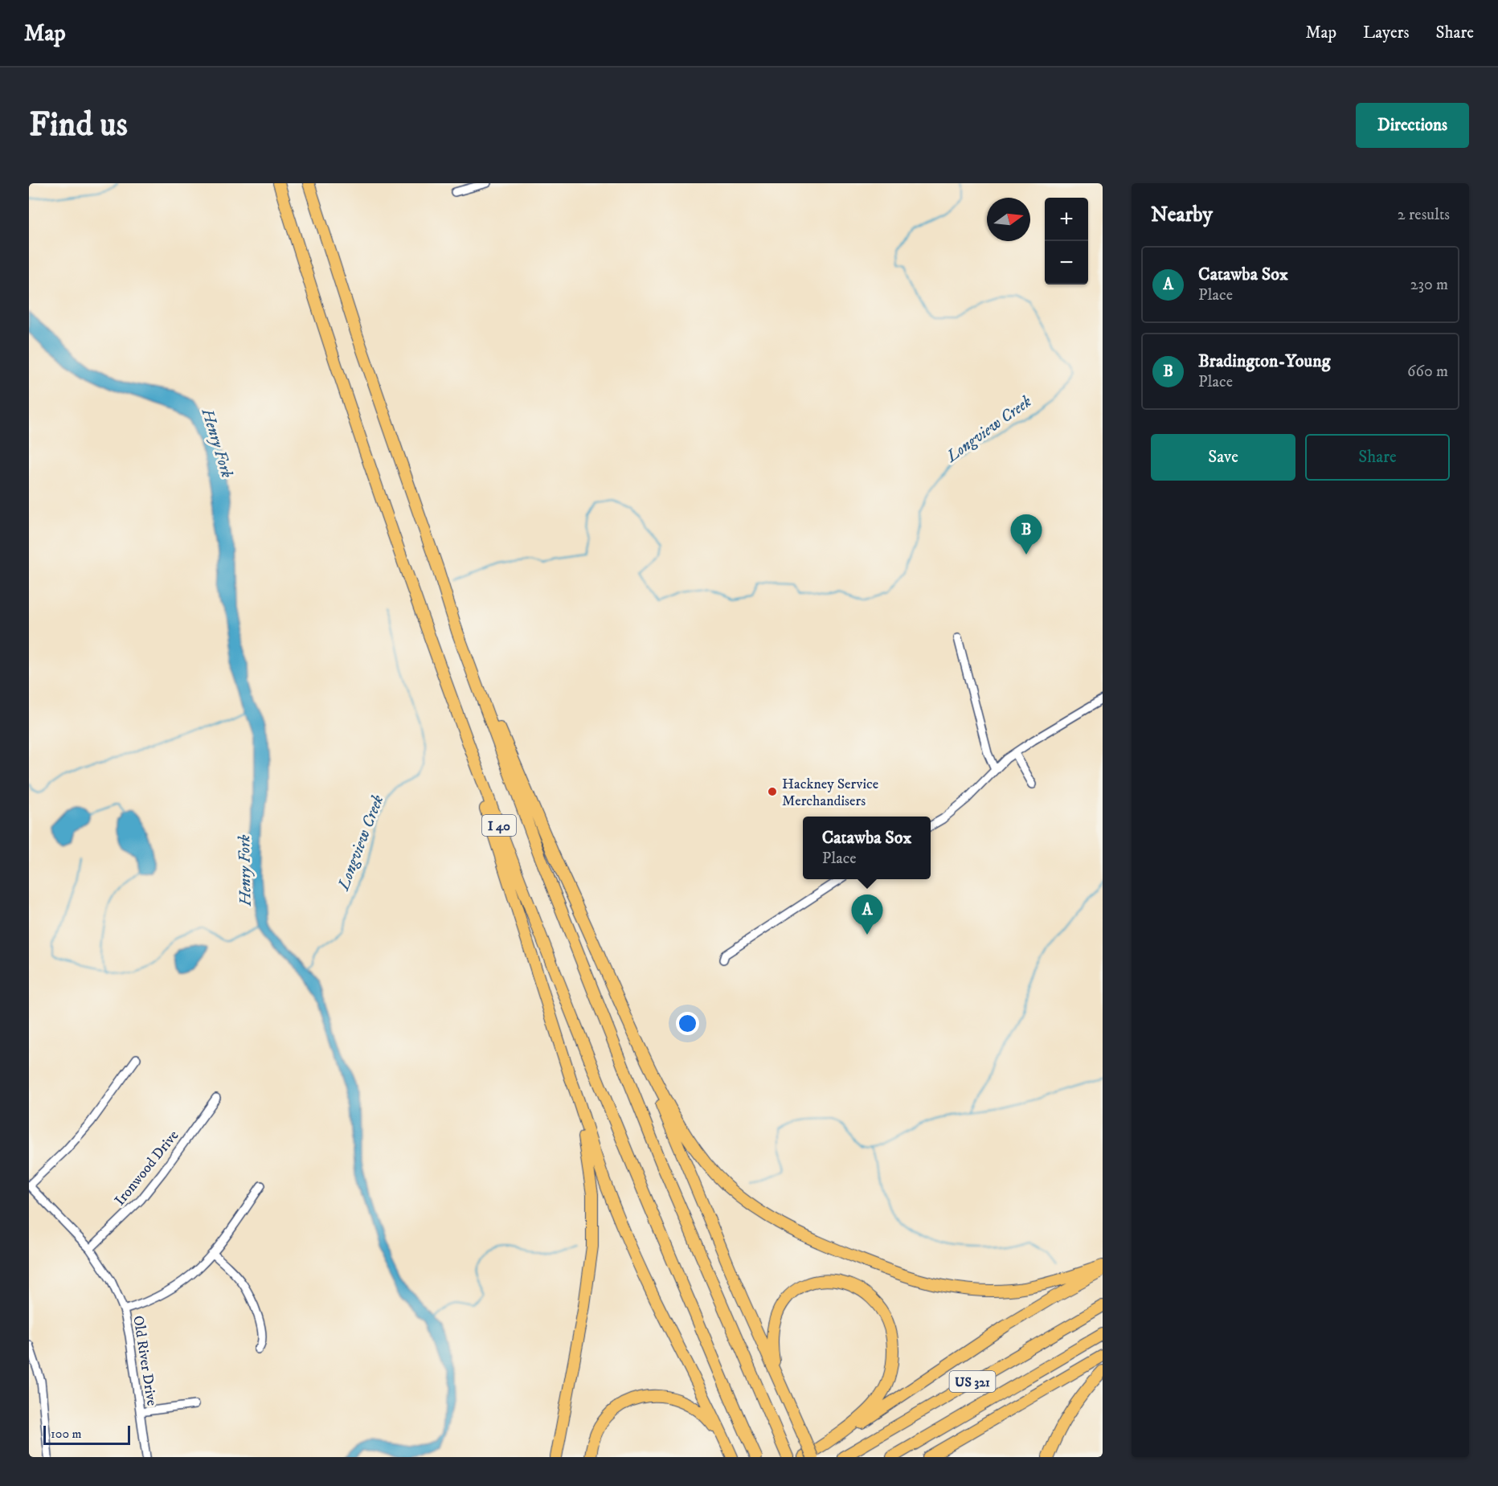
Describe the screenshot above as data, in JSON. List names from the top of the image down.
{
  "streets": {
    "highway": ["I 40", "US 321"],
    "street": ["Ironwood Drive", "Old River Drive"]
  },
  "crossings": [
    ["Ironwood Drive", "Old River Drive"]
  ],
  "water": ["Longview Creek", "Henry Fork"],
  "places": ["Hackney Service Merchandisers"],
  "scale_bar": "100 m",
  "north": "right",
  "page": {
    "header": "Map",
    "nav": ["Map", "Layers", "Share"],
    "buttons": [
      "Directions",
      ["Save", "Share"]
    ],
    "title": "Find us",
    "heading": ["Nearby", "2 results"],
    "map_buttons": ["+", "−"],
    "list": [
      {
        "mark": "A",
        "name": "Catawba Sox",
        "note": "Place",
        "value": "230 m"
      },
      {
        "mark": "B",
        "name": "Bradington-Young",
        "note": "Place",
        "value": "660 m"
      }
    ],
    "pins": ["B", "A"],
    "popup": ["Catawba Sox", "Place"],
    "scale": "100 m"
  }
}
